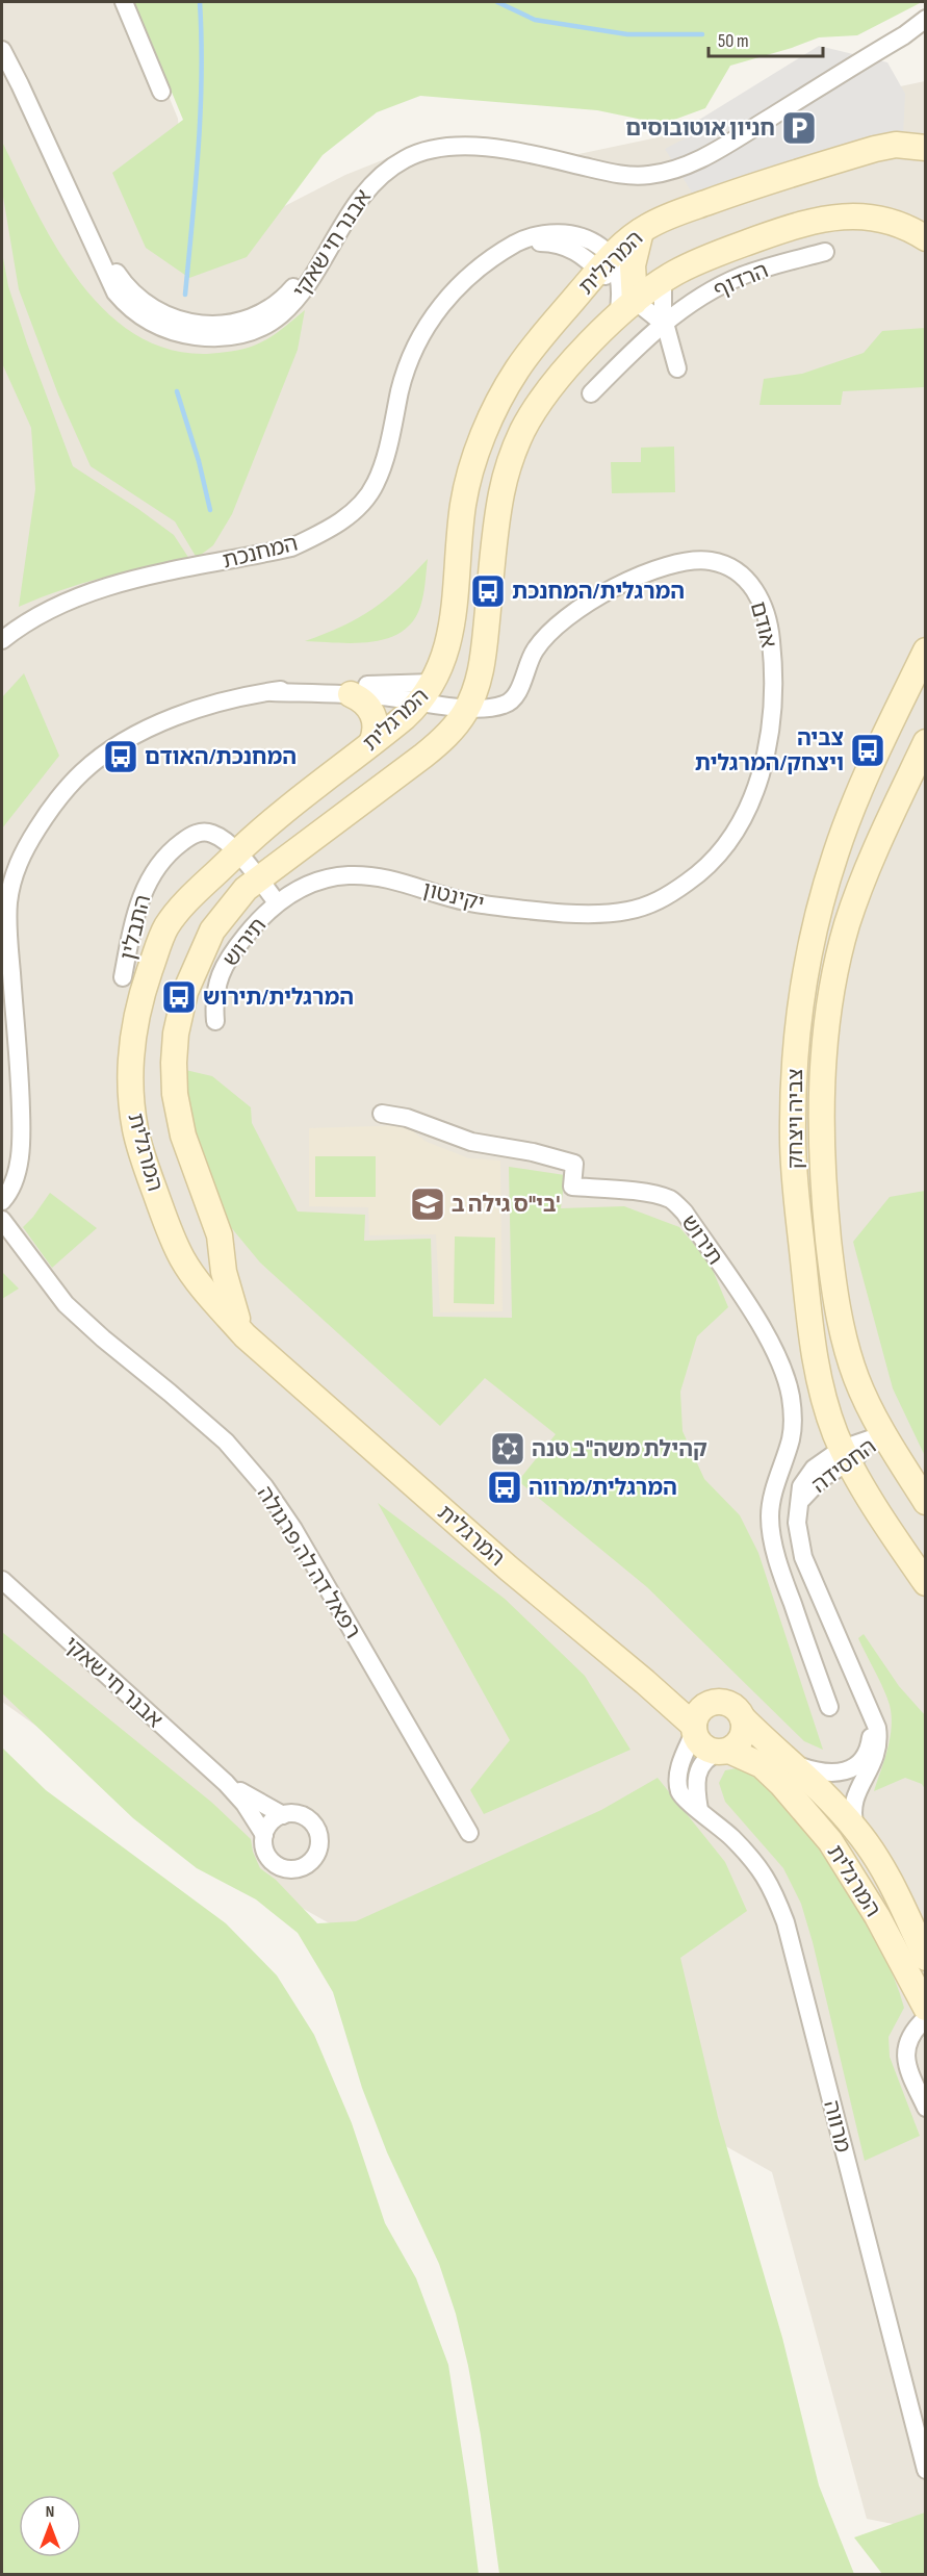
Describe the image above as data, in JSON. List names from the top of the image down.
{
  "streets": {
    "street": [
      "אבנר חי שאקי",
      "המרגלית",
      "הרדוף",
      "המחנכת",
      "אודם",
      "יקינטון",
      "התבלין",
      "תירוש",
      "צביה ויצחק",
      "החסידה",
      "רפאל דה לה פרגולה",
      "מרווה"
    ]
  },
  "crossings": [
    ["המרגלית", "המחנכת"],
    ["המרגלית", "אודם"],
    ["המרגלית", "התבלין"],
    ["המרגלית", "החסידה"],
    ["המרגלית", "מרווה"],
    ["אודם", "יקינטון"],
    ["יקינטון", "תירוש"],
    ["צביה ויצחק", "החסידה"]
  ],
  "places": {
    "parking": ["חניון אוטובוסים"],
    "bus stop": [
      "המרגלית/המחנכת",
      "צביה ויצחק/המרגלית",
      "המחנכת/האודם",
      "המרגלית/תירוש",
      "המרגלית/מרווה"
    ],
    "school or university": ["בי\"ס גילה ב'"],
    "synagogue": ["קהילת משה\"ב טנה"]
  },
  "scale_bar": "50 m",
  "north": "top"
}
